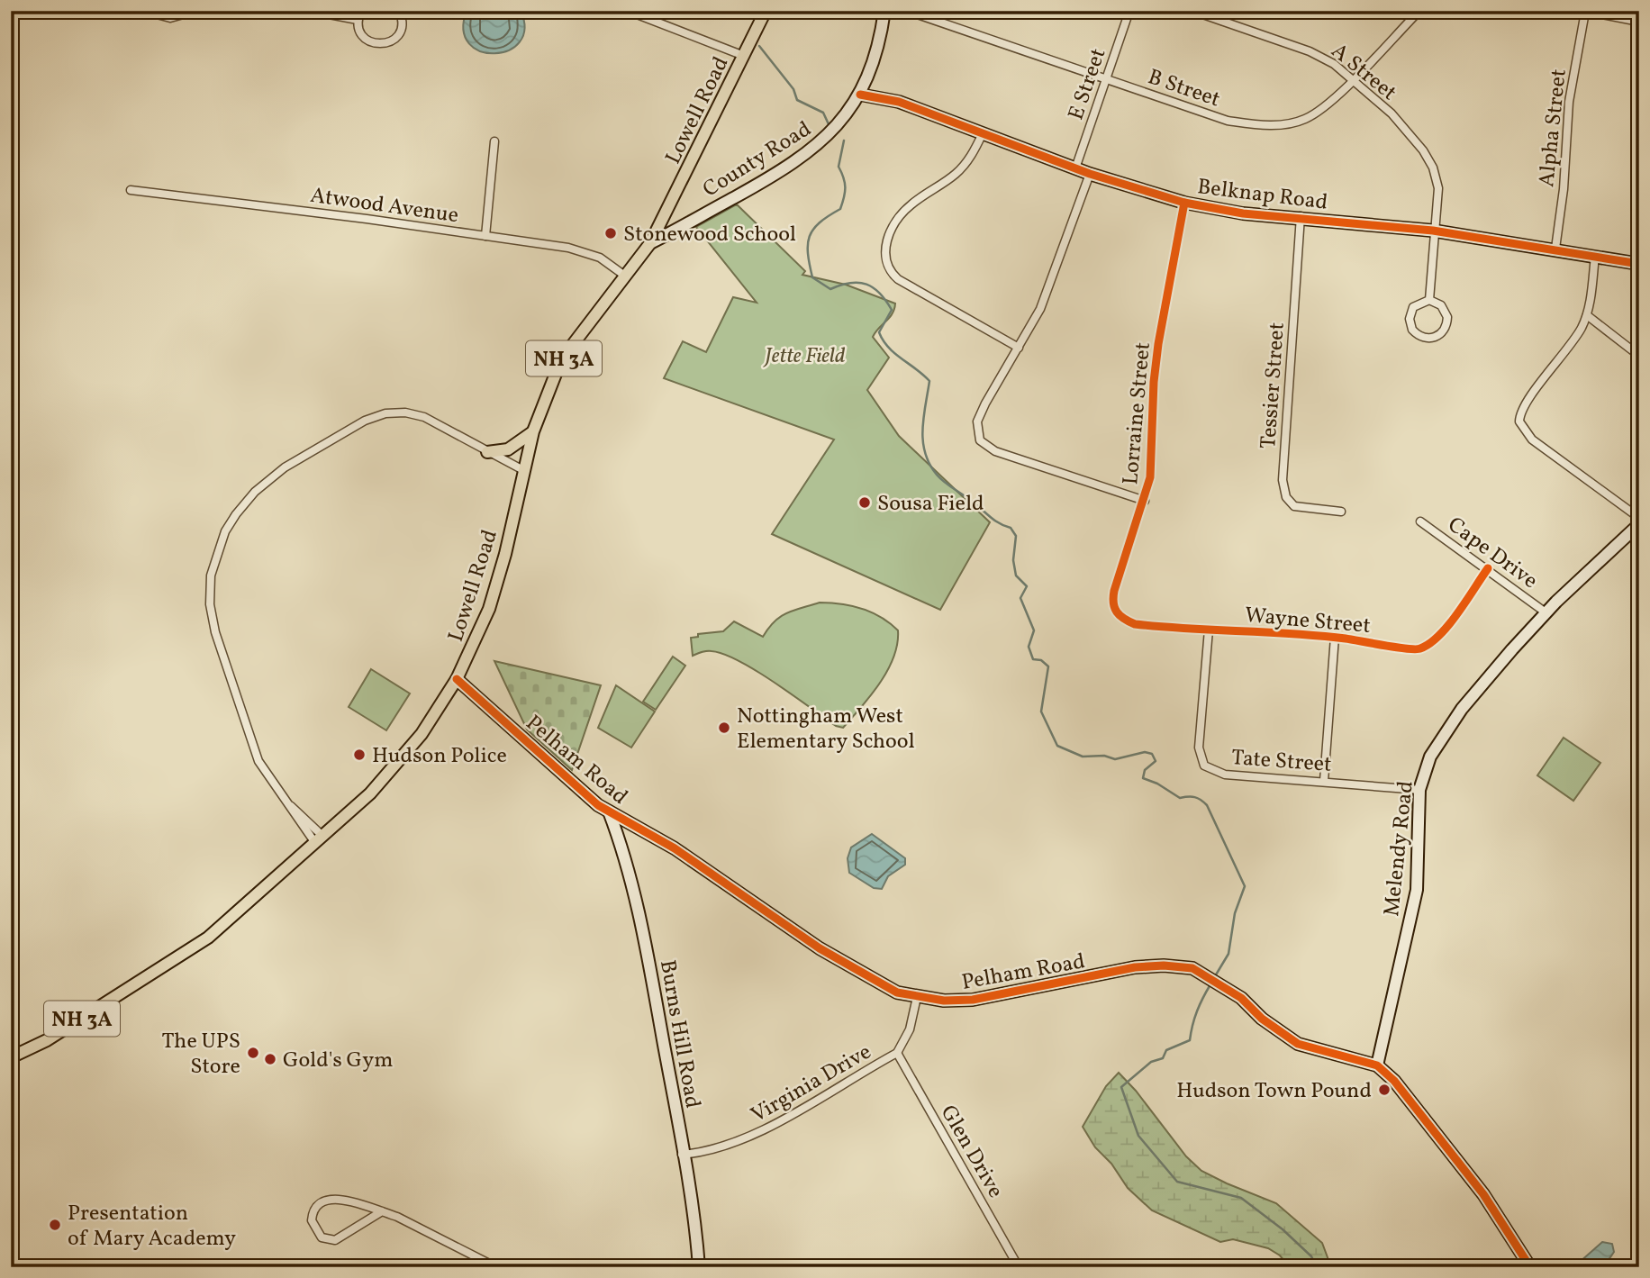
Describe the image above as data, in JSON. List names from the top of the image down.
{
  "streets": {
    "main road": ["Lowell Road", "NH 3A"],
    "street": [
      "A Street",
      "E Street",
      "B Street",
      "Alpha Street",
      "County Road",
      "Belknap Road",
      "Atwood Avenue",
      "Tessier Street",
      "Lorraine Street",
      "Cape Drive",
      "Wayne Street",
      "Pelham Road",
      "Tate Street",
      "Melendy Road",
      "Burns Hill Road",
      "Virginia Drive",
      "Glen Drive"
    ]
  },
  "crossings": [
    ["A Street", "B Street"],
    ["A Street", "Belknap Road"],
    ["E Street", "B Street"],
    ["E Street", "Belknap Road"],
    ["Lowell Road", "County Road"],
    ["Lowell Road", "Atwood Avenue"],
    ["Lowell Road", "Pelham Road"],
    ["Alpha Street", "Belknap Road"],
    ["County Road", "Belknap Road"],
    ["Belknap Road", "Tessier Street"],
    ["Belknap Road", "Lorraine Street"],
    ["Lorraine Street", "Wayne Street"],
    ["Cape Drive", "Wayne Street"],
    ["Cape Drive", "Melendy Road"],
    ["Wayne Street", "Tate Street"],
    ["Pelham Road", "Melendy Road"],
    ["Pelham Road", "Burns Hill Road"],
    ["Pelham Road", "Virginia Drive"],
    ["Tate Street", "Melendy Road"],
    ["Burns Hill Road", "Virginia Drive"],
    ["Virginia Drive", "Glen Drive"]
  ],
  "parks": ["Jette Field"],
  "places": [
    "Stonewood School",
    "Sousa Field",
    "Nottingham West Elementary School",
    "Hudson Police",
    "The UPS Store",
    "Gold's Gym",
    "Hudson Town Pound",
    "Presentation of Mary Academy"
  ]
}
